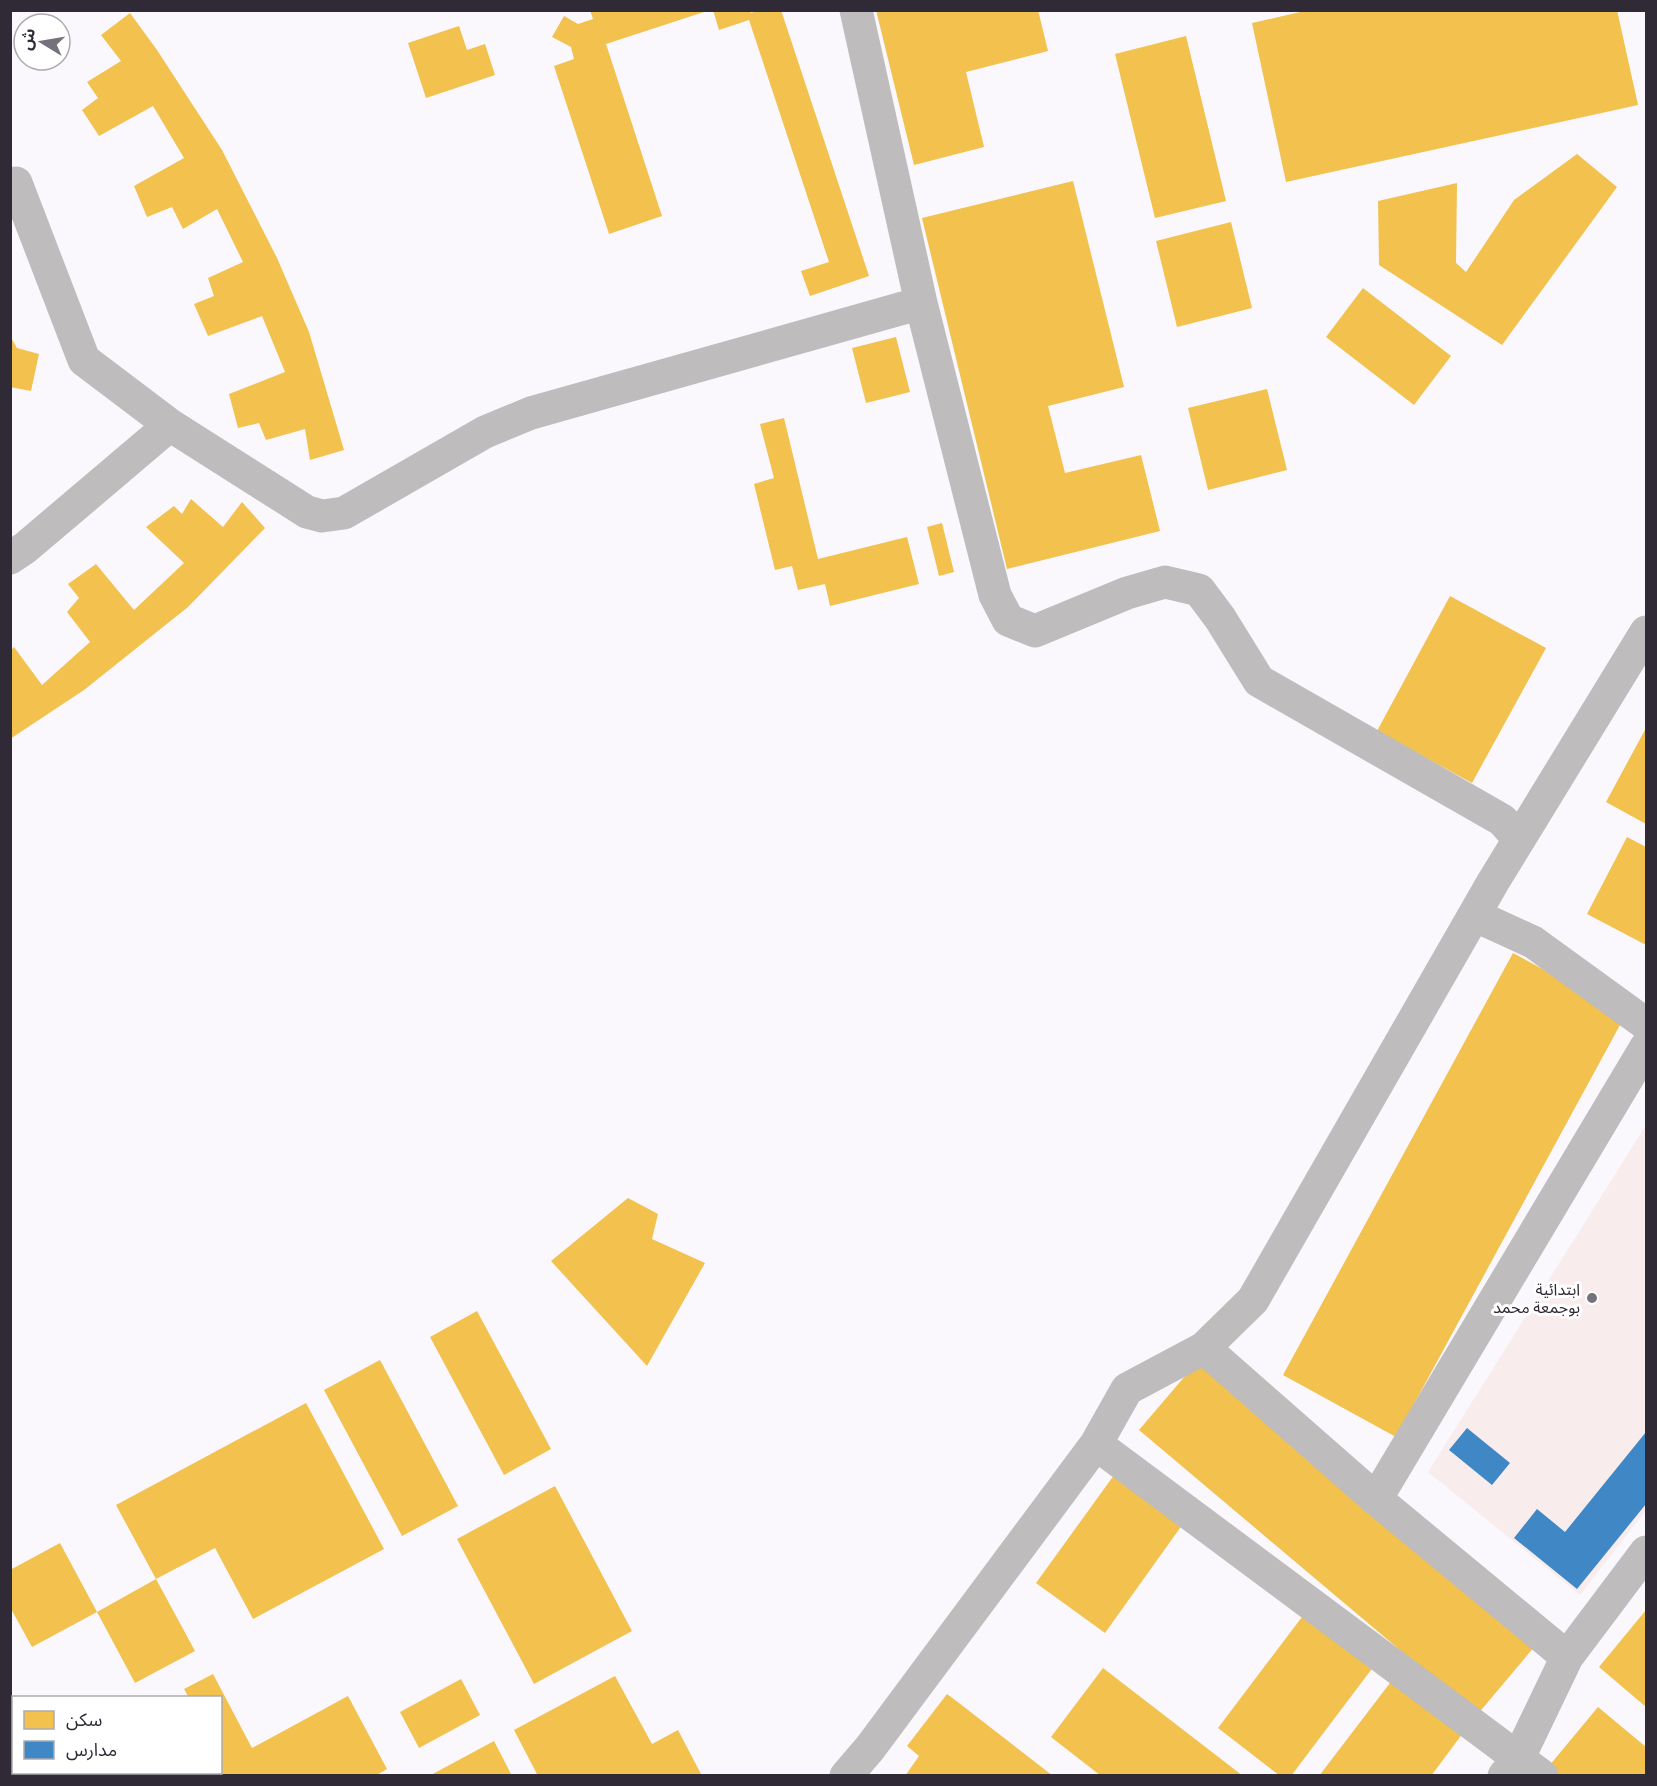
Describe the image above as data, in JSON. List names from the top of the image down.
{
  "places": ["ابتدائية بوجمعة محمد"],
  "legend": ["سكن", "مدارس"],
  "north": "left"
}
